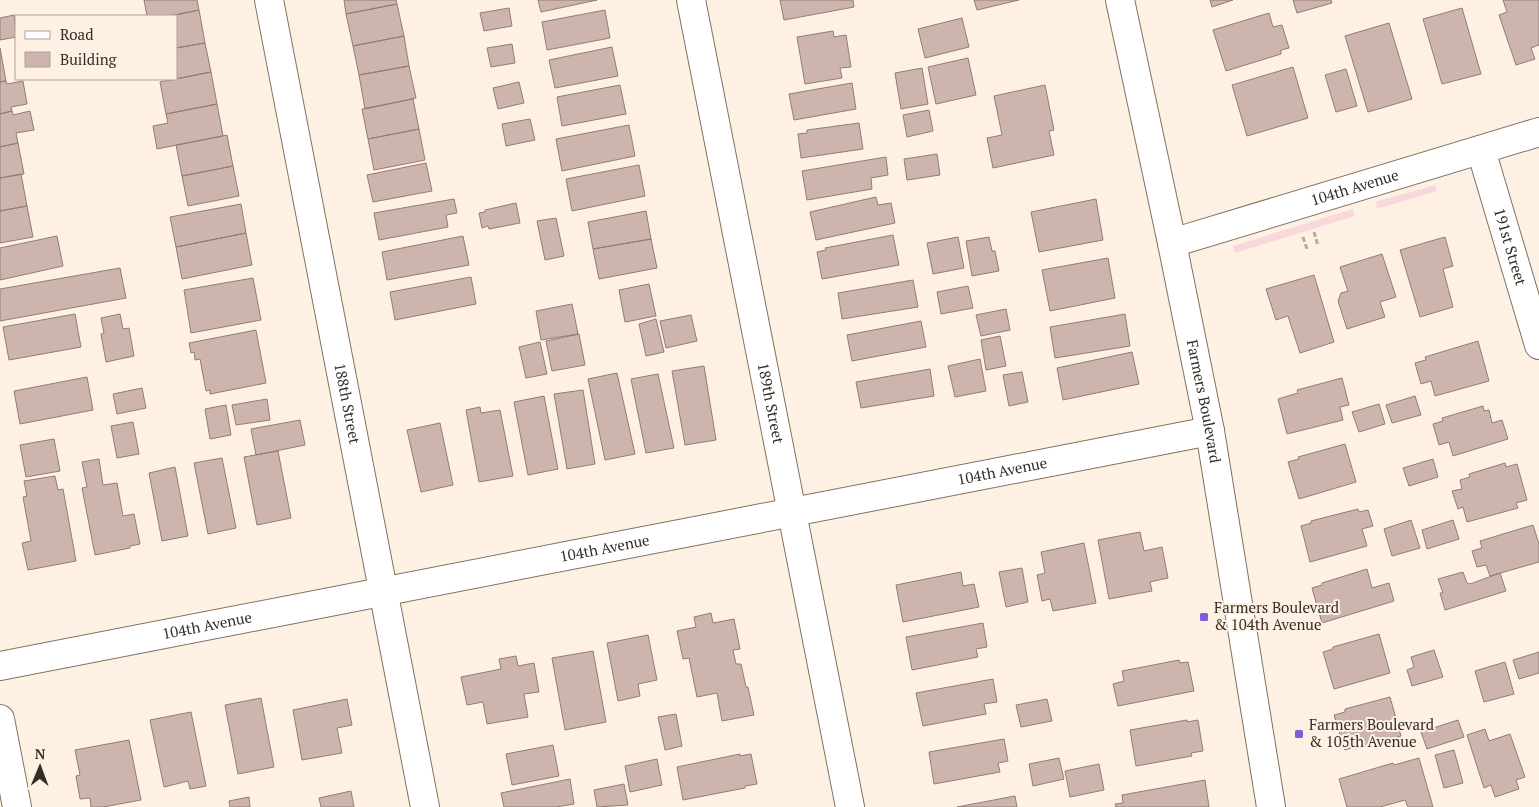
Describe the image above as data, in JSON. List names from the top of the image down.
{
  "streets": {
    "street": [
      "104th Avenue",
      "191st Street",
      "Farmers Boulevard",
      "189th Street",
      "188th Street"
    ]
  },
  "crossings": [
    ["104th Avenue", "191st Street"],
    ["104th Avenue", "Farmers Boulevard"],
    ["104th Avenue", "189th Street"],
    ["104th Avenue", "188th Street"]
  ],
  "places": {
    "transit": ["Farmers Boulevard & 104th Avenue", "Farmers Boulevard & 105th Avenue"]
  },
  "legend": ["Road", "Building"],
  "north": "top"
}
